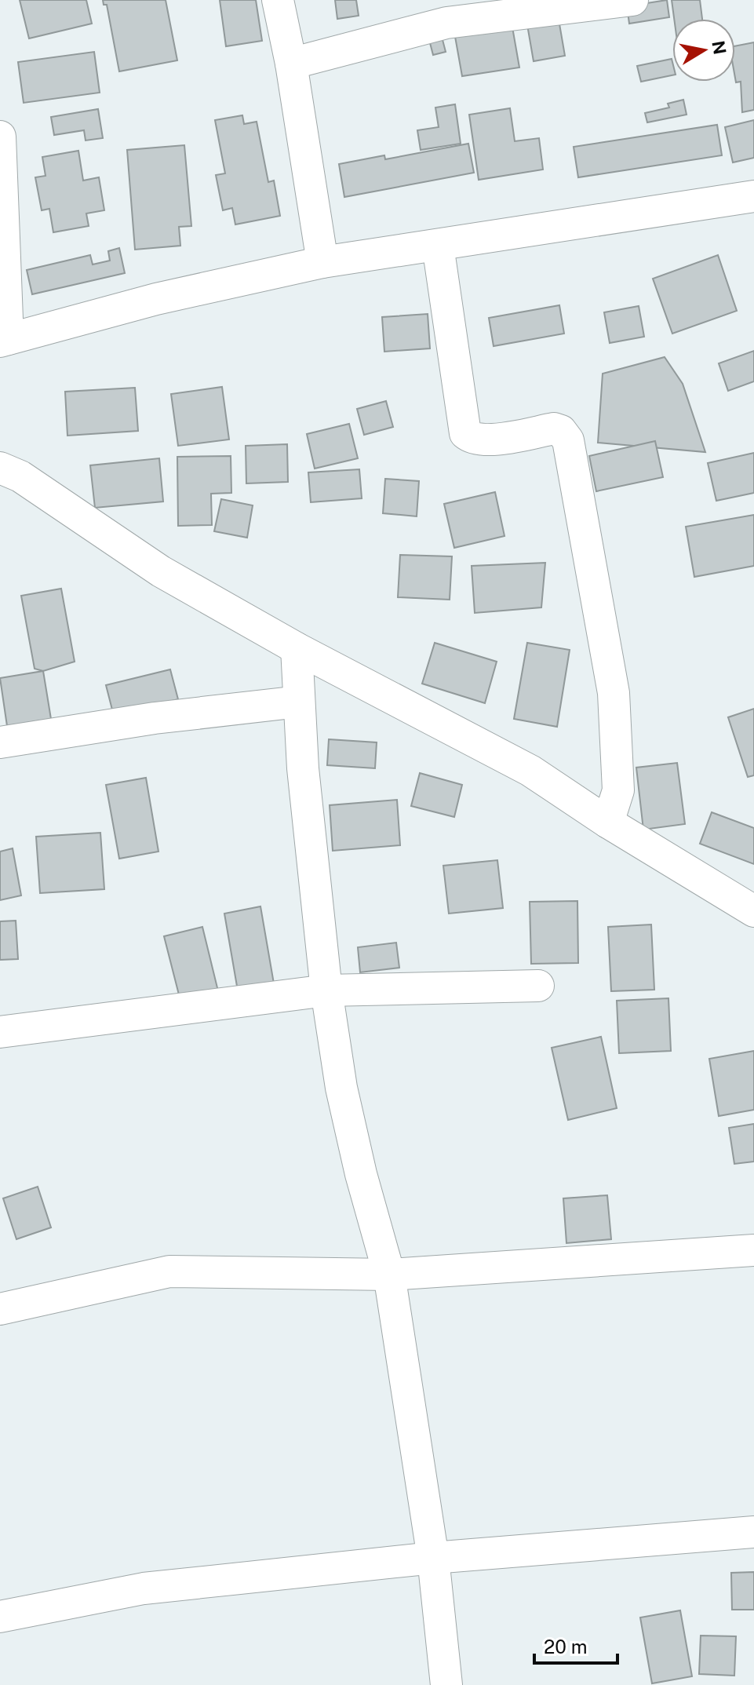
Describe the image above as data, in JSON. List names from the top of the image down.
{
  "scale_bar": "20 m",
  "north": "right"
}
